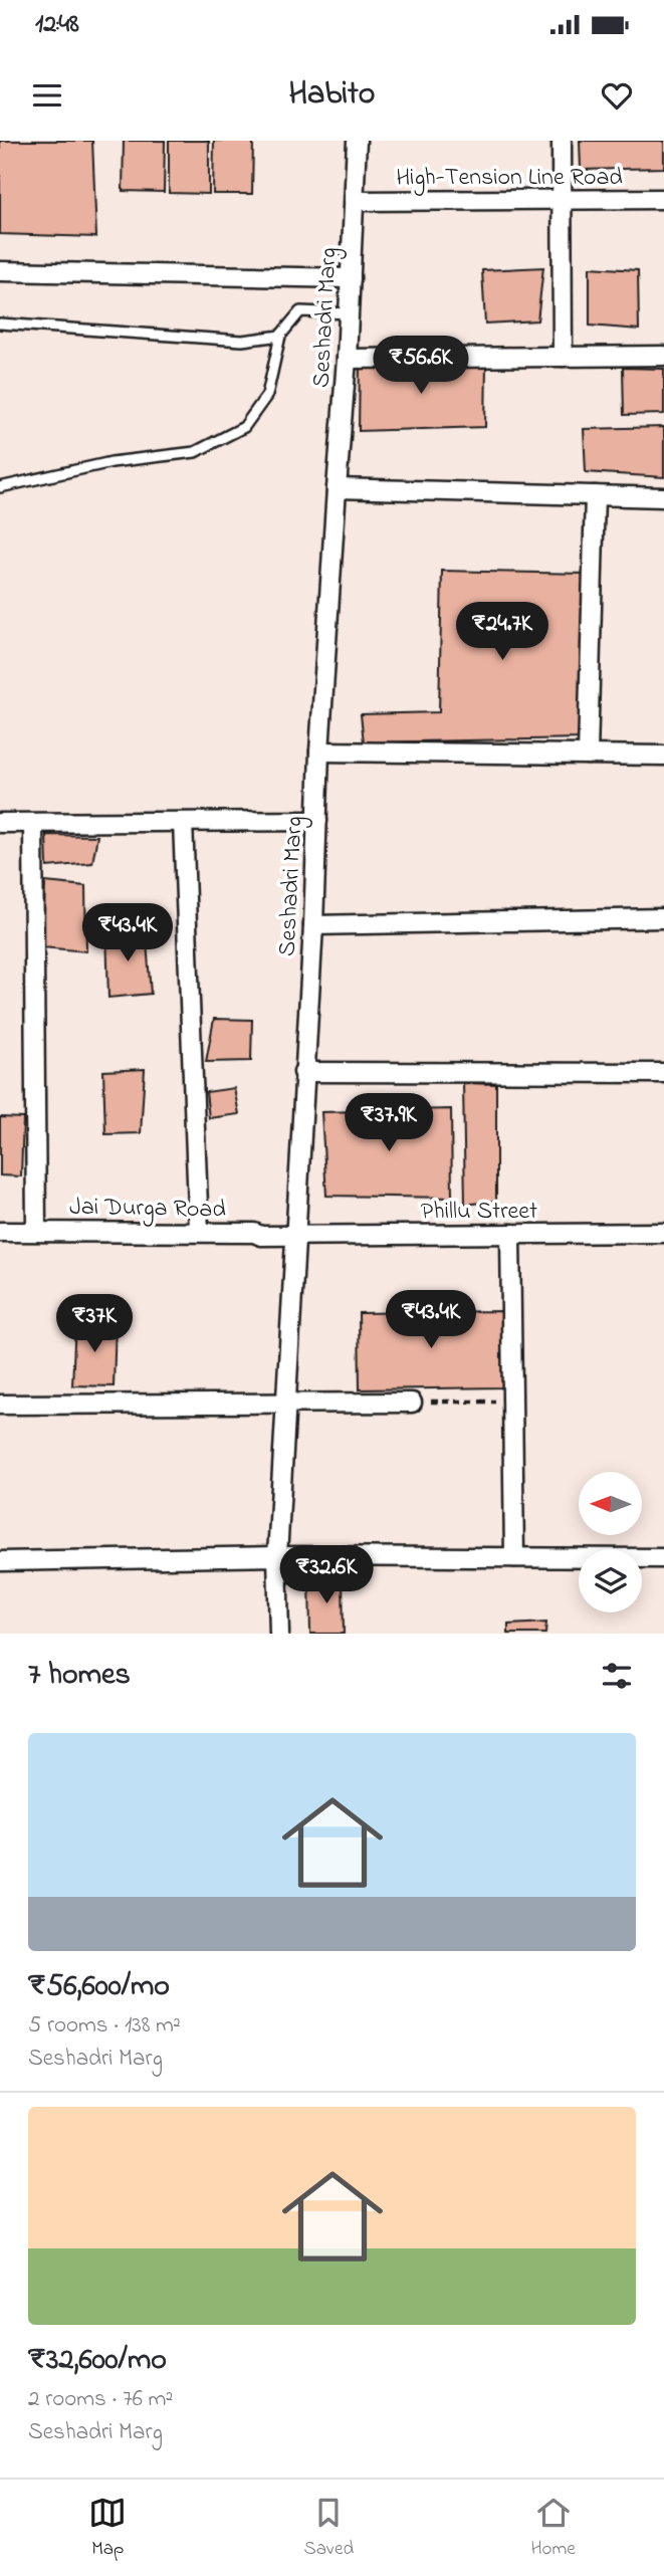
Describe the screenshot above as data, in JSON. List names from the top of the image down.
{
  "streets": {
    "street": [
      "High-Tension Line Road",
      "Seshadri Marg",
      "Jai Durga Road",
      "Phillu Street"
    ]
  },
  "crossings": [
    ["High-Tension Line Road", "Seshadri Marg"],
    ["Seshadri Marg", "Jai Durga Road"],
    ["Seshadri Marg", "Phillu Street"],
    ["Jai Durga Road", "Phillu Street"]
  ],
  "north": "left",
  "page": {
    "status": "12:48",
    "header": "Habito",
    "price": [
      "₹56.6K",
      "₹24.7K",
      "₹43.4K",
      "₹37.9K",
      "₹43.4K",
      "₹37K",
      "₹32.6K"
    ],
    "heading": "7 homes",
    "list": [
      {
        "name": "₹56,600/mo",
        "note": "5 rooms · 138 m² · Seshadri Marg"
      },
      {
        "name": "₹32,600/mo",
        "note": "2 rooms · 76 m² · Seshadri Marg"
      }
    ],
    "tabs": ["Map", "Saved", "Home"]
  }
}
